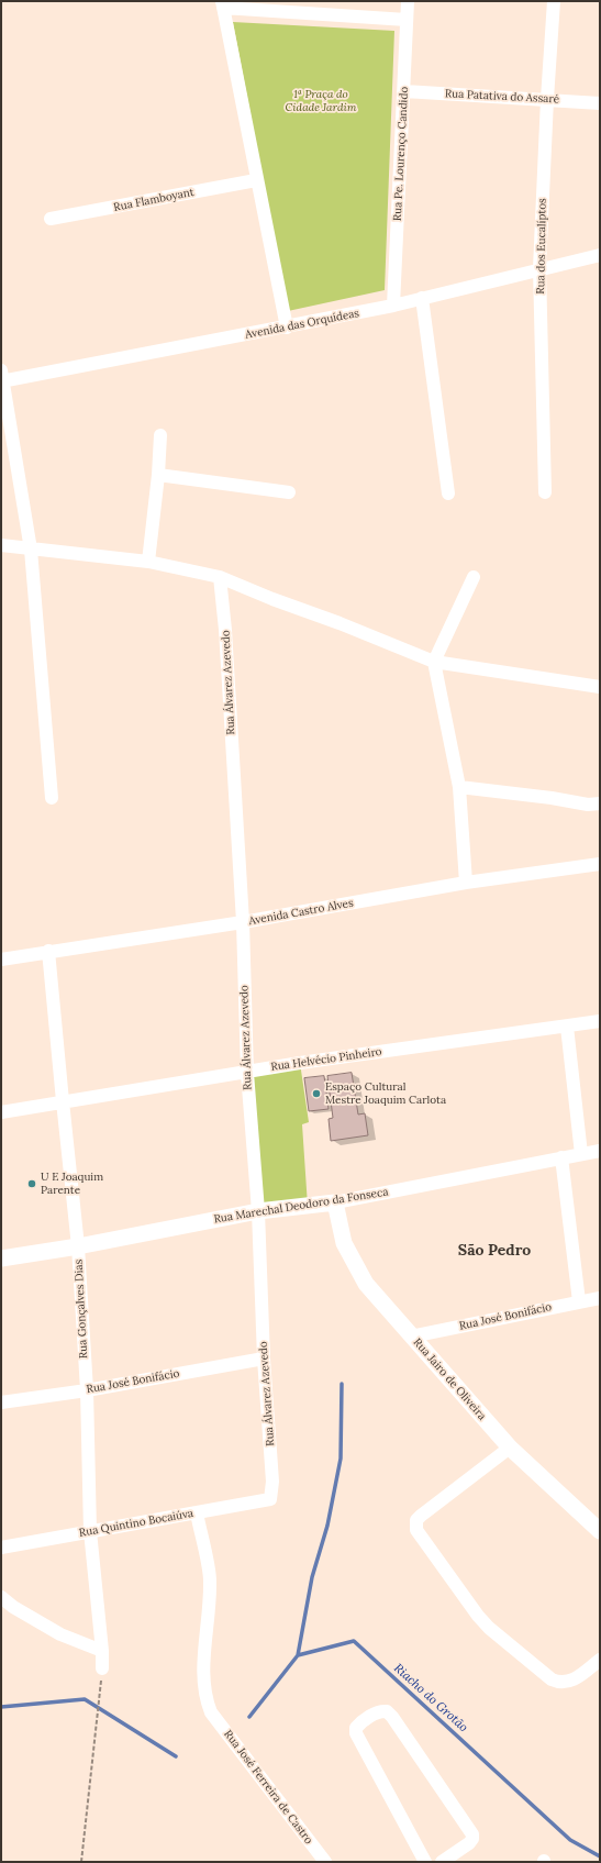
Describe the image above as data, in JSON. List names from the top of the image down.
{
  "streets": {
    "street": [
      "Rua Patativa do Assaré",
      "Rua Pe. Lourenço Candido",
      "Rua Flamboyant",
      "Rua dos Eucalíptos",
      "Avenida das Orquídeas",
      "Rua Álvarez Azevedo",
      "Avenida Castro Alves",
      "Rua Helvécio Pinheiro",
      "Rua Marechal Deodoro da Fonseca",
      "Rua Gonçalves Dias",
      "Rua José Bonifácio",
      "Rua Jairo de Oliveira",
      "Rua Quintino Bocaiúva",
      "Rua José Ferreira de Castro"
    ]
  },
  "crossings": [
    ["Rua Patativa do Assaré", "Rua Pe. Lourenço Candido"],
    ["Rua Patativa do Assaré", "Rua dos Eucalíptos"],
    ["Rua Pe. Lourenço Candido", "Avenida das Orquídeas"],
    ["Rua dos Eucalíptos", "Avenida das Orquídeas"],
    ["Rua Álvarez Azevedo", "Avenida Castro Alves"],
    ["Rua Álvarez Azevedo", "Rua Helvécio Pinheiro"],
    ["Rua Álvarez Azevedo", "Rua Marechal Deodoro da Fonseca"],
    ["Rua Álvarez Azevedo", "Rua José Bonifácio"],
    ["Rua Álvarez Azevedo", "Rua Quintino Bocaiúva"],
    ["Avenida Castro Alves", "Rua Gonçalves Dias"],
    ["Rua Helvécio Pinheiro", "Rua Gonçalves Dias"],
    ["Rua Marechal Deodoro da Fonseca", "Rua Gonçalves Dias"],
    ["Rua Marechal Deodoro da Fonseca", "Rua Jairo de Oliveira"],
    ["Rua Gonçalves Dias", "Rua José Bonifácio"],
    ["Rua Gonçalves Dias", "Rua Quintino Bocaiúva"],
    ["Rua José Bonifácio", "Rua Jairo de Oliveira"],
    ["Rua Quintino Bocaiúva", "Rua José Ferreira de Castro"]
  ],
  "districts": ["São Pedro"],
  "water": ["Riacho do Grotão"],
  "parks": ["1ª Praça do Cidade Jardim"],
  "places": ["Espaço Cultural Mestre Joaquim Carlota", "U E Joaquim Parente"]
}
